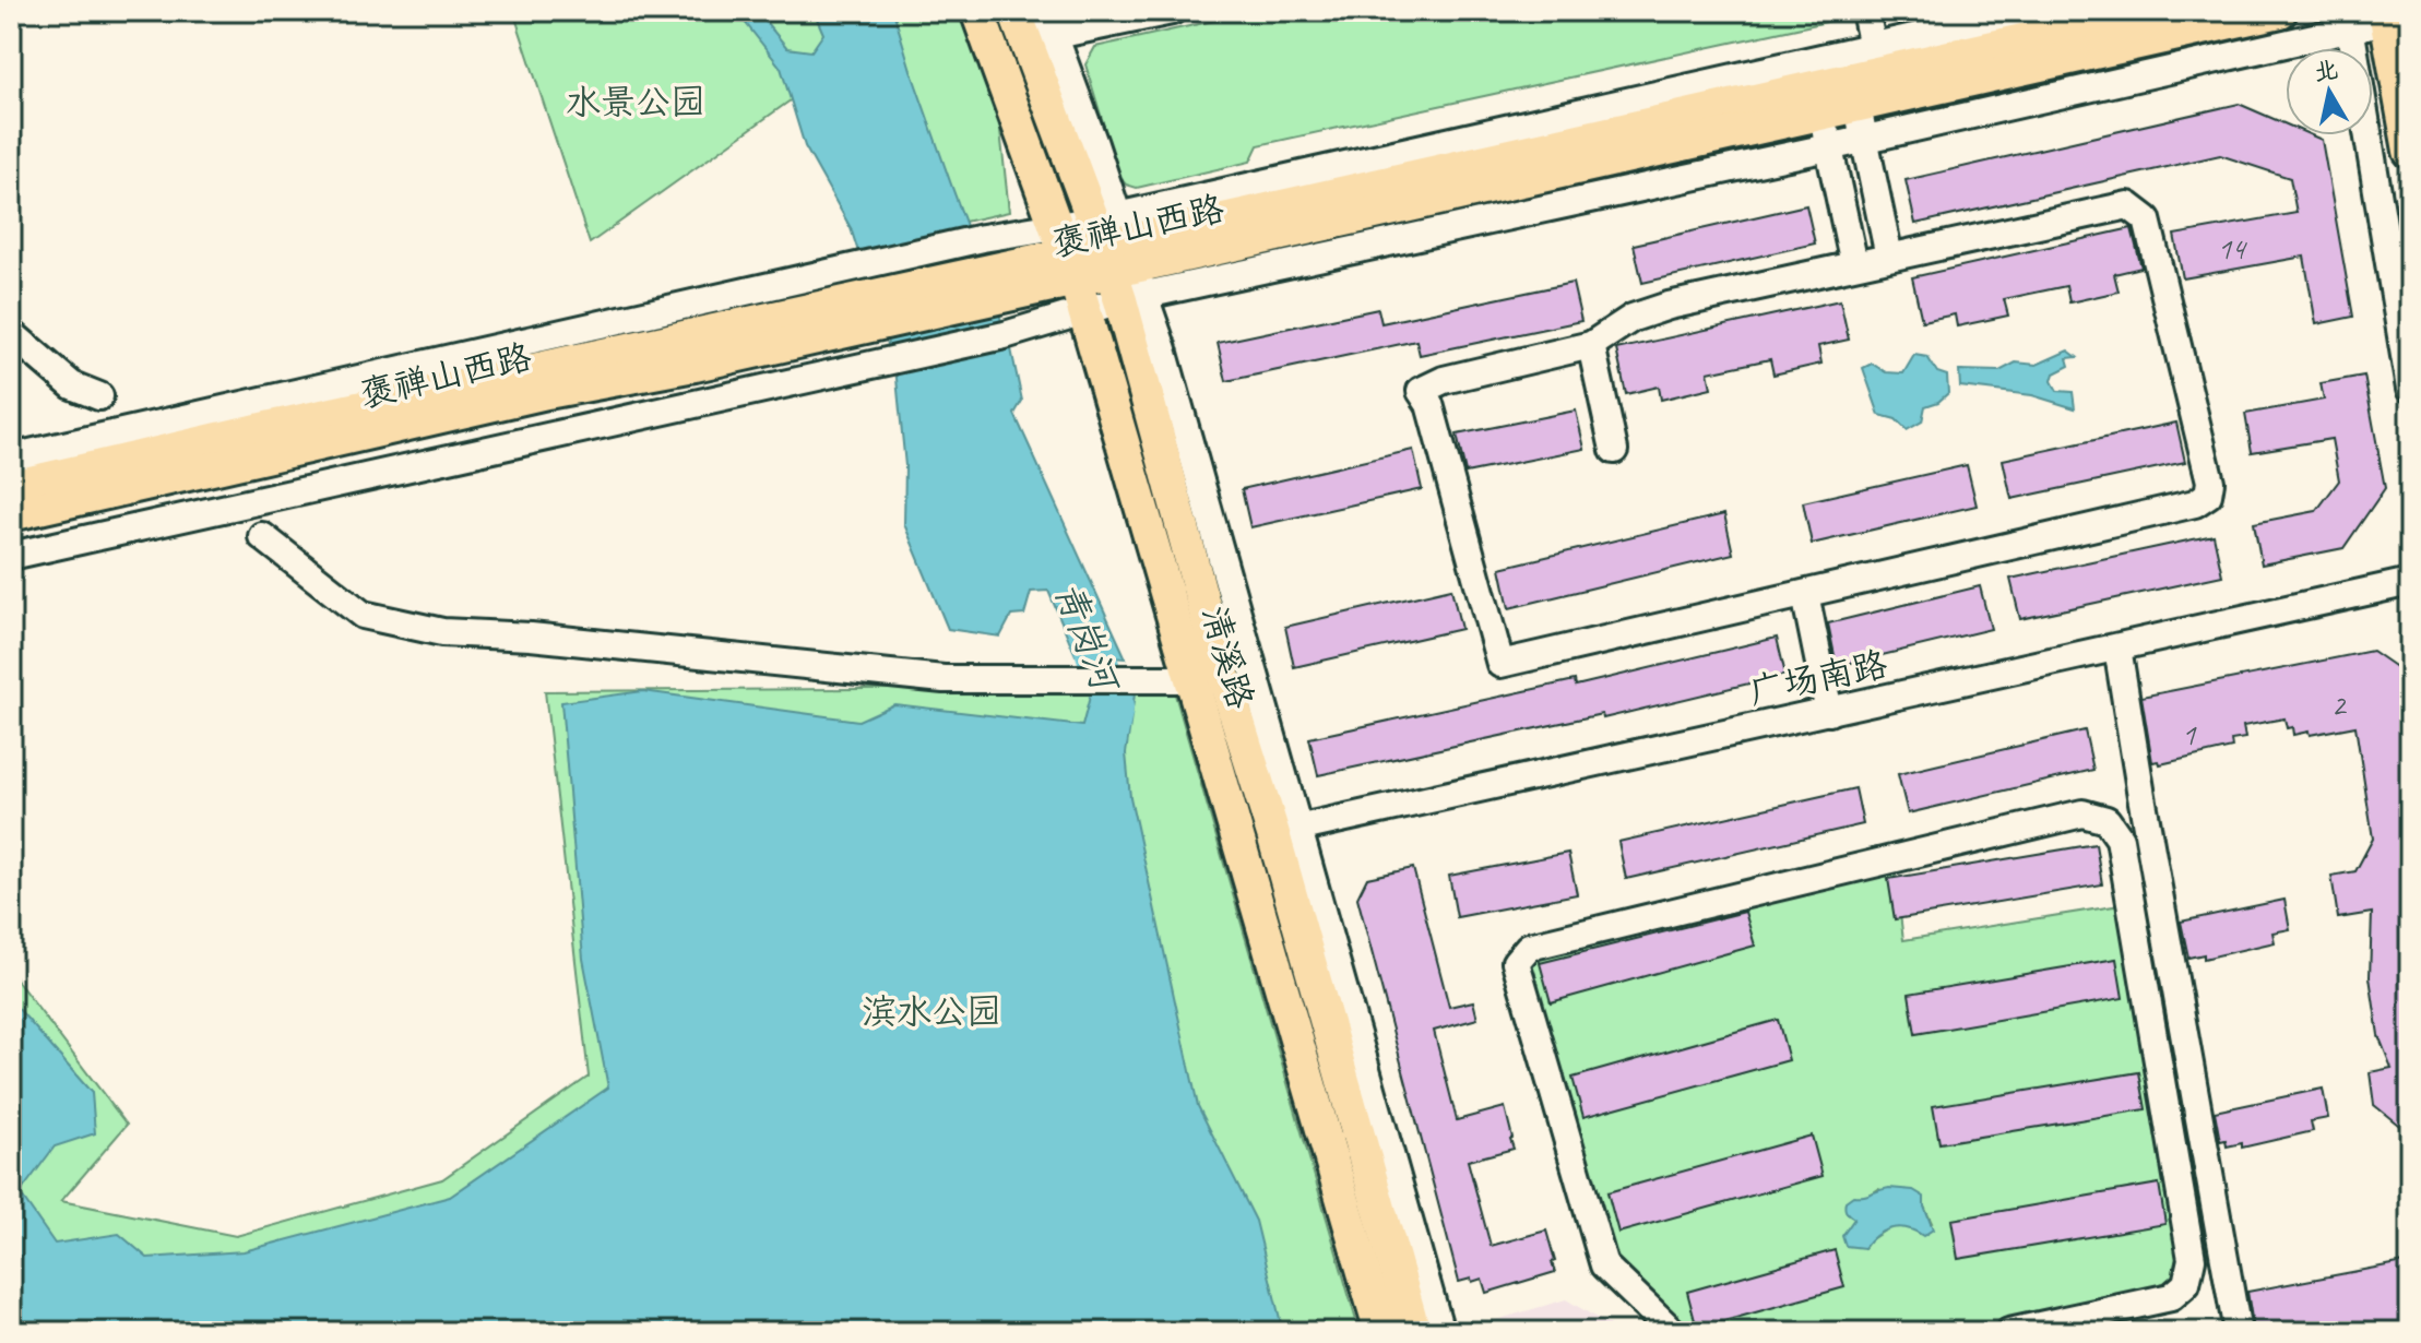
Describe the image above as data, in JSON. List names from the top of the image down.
{
  "streets": {
    "main road": ["褒禅山西路", "清溪路"],
    "street": ["广场南路"]
  },
  "crossings": [
    ["褒禅山西路", "清溪路"],
    ["清溪路", "广场南路"]
  ],
  "water": ["青岗河"],
  "parks": ["水景公园", "滨水公园"],
  "house_numbers": ["14", "2", "1"],
  "north": "top"
}
